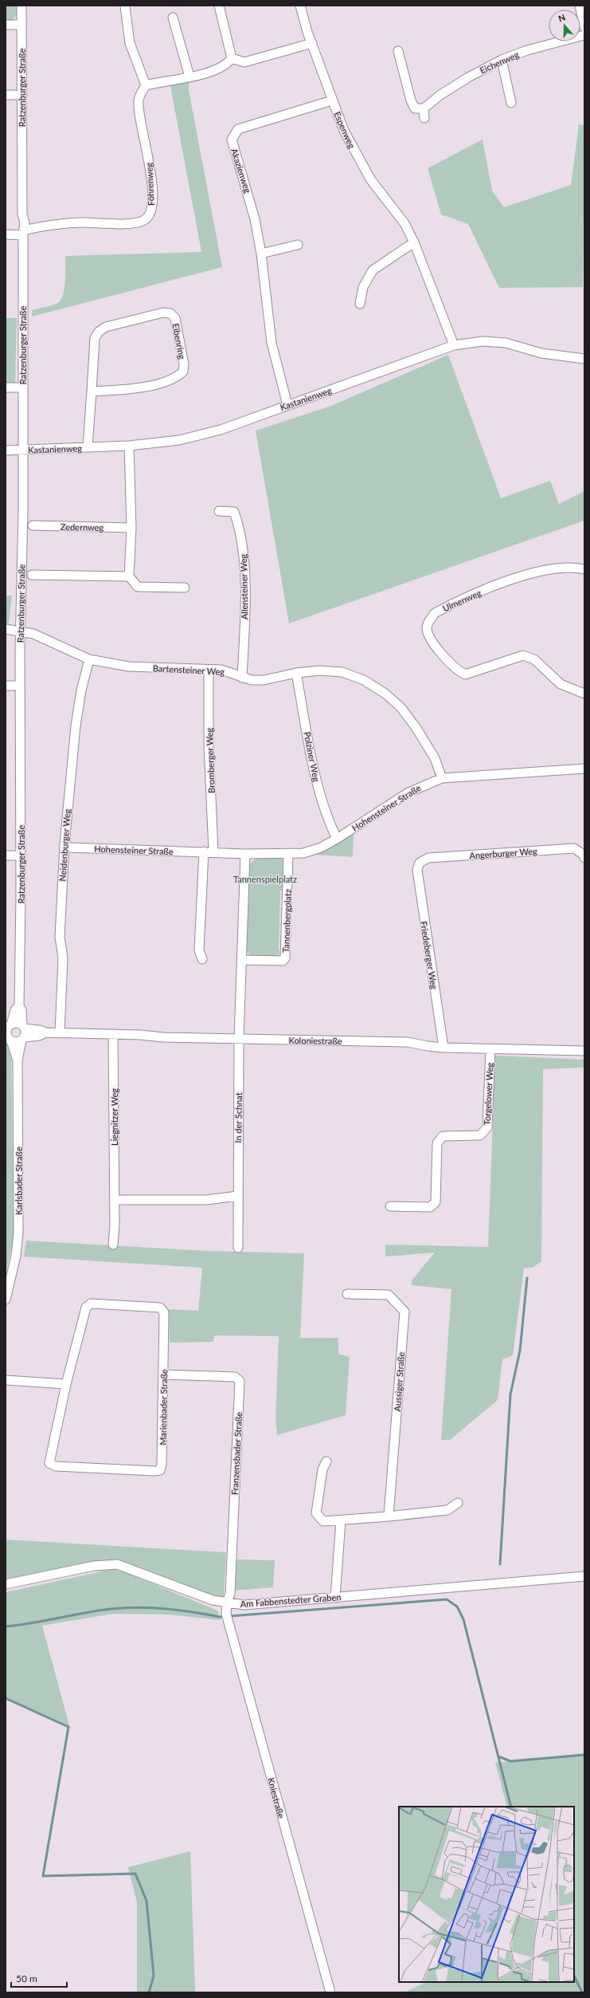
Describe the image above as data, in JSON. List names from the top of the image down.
{
  "streets": {
    "street": [
      "Eichenweg",
      "Ratzenburger Straße",
      "Espenweg",
      "Akazienweg",
      "Föhrenweg",
      "Eibenring",
      "Kastanienweg",
      "Zedernweg",
      "Allensteiner Weg",
      "Ulmenweg",
      "Bartensteiner Weg",
      "Polziner Weg",
      "Bromberger Weg",
      "Hohensteiner Straße",
      "Neidenburger Weg",
      "Angerburger Weg",
      "Tannenbergplatz",
      "Friedeberger Weg",
      "Koloniestraße",
      "Torgelower Weg",
      "Liegnitzer Weg",
      "In der Schnat",
      "Karlsbader Straße",
      "Aussiger Straße",
      "Marienbader Straße",
      "Franzensbader Straße",
      "Am Fabbenstedter Graben",
      "Kniestraße"
    ]
  },
  "crossings": [
    ["Ratzenburger Straße", "Föhrenweg"],
    ["Ratzenburger Straße", "Kastanienweg"],
    ["Ratzenburger Straße", "Bartensteiner Weg"],
    ["Ratzenburger Straße", "Koloniestraße"],
    ["Ratzenburger Straße", "Karlsbader Straße"],
    ["Espenweg", "Akazienweg"],
    ["Espenweg", "Kastanienweg"],
    ["Akazienweg", "Kastanienweg"],
    ["Eibenring", "Kastanienweg"],
    ["Allensteiner Weg", "Bartensteiner Weg"],
    ["Bartensteiner Weg", "Polziner Weg"],
    ["Bartensteiner Weg", "Bromberger Weg"],
    ["Bartensteiner Weg", "Hohensteiner Straße"],
    ["Bartensteiner Weg", "Neidenburger Weg"],
    ["Polziner Weg", "Hohensteiner Straße"],
    ["Bromberger Weg", "Hohensteiner Straße"],
    ["Hohensteiner Straße", "Neidenburger Weg"],
    ["Hohensteiner Straße", "Tannenbergplatz"],
    ["Neidenburger Weg", "Koloniestraße"],
    ["Angerburger Weg", "Friedeberger Weg"],
    ["Friedeberger Weg", "Koloniestraße"],
    ["Koloniestraße", "Torgelower Weg"],
    ["Koloniestraße", "Liegnitzer Weg"],
    ["Koloniestraße", "In der Schnat"],
    ["Koloniestraße", "Karlsbader Straße"],
    ["Marienbader Straße", "Franzensbader Straße"],
    ["Franzensbader Straße", "Am Fabbenstedter Graben"],
    ["Franzensbader Straße", "Kniestraße"],
    ["Am Fabbenstedter Graben", "Kniestraße"]
  ],
  "parks": ["Tannenspielplatz"],
  "scale_bar": "50 m",
  "north": "top"
}
